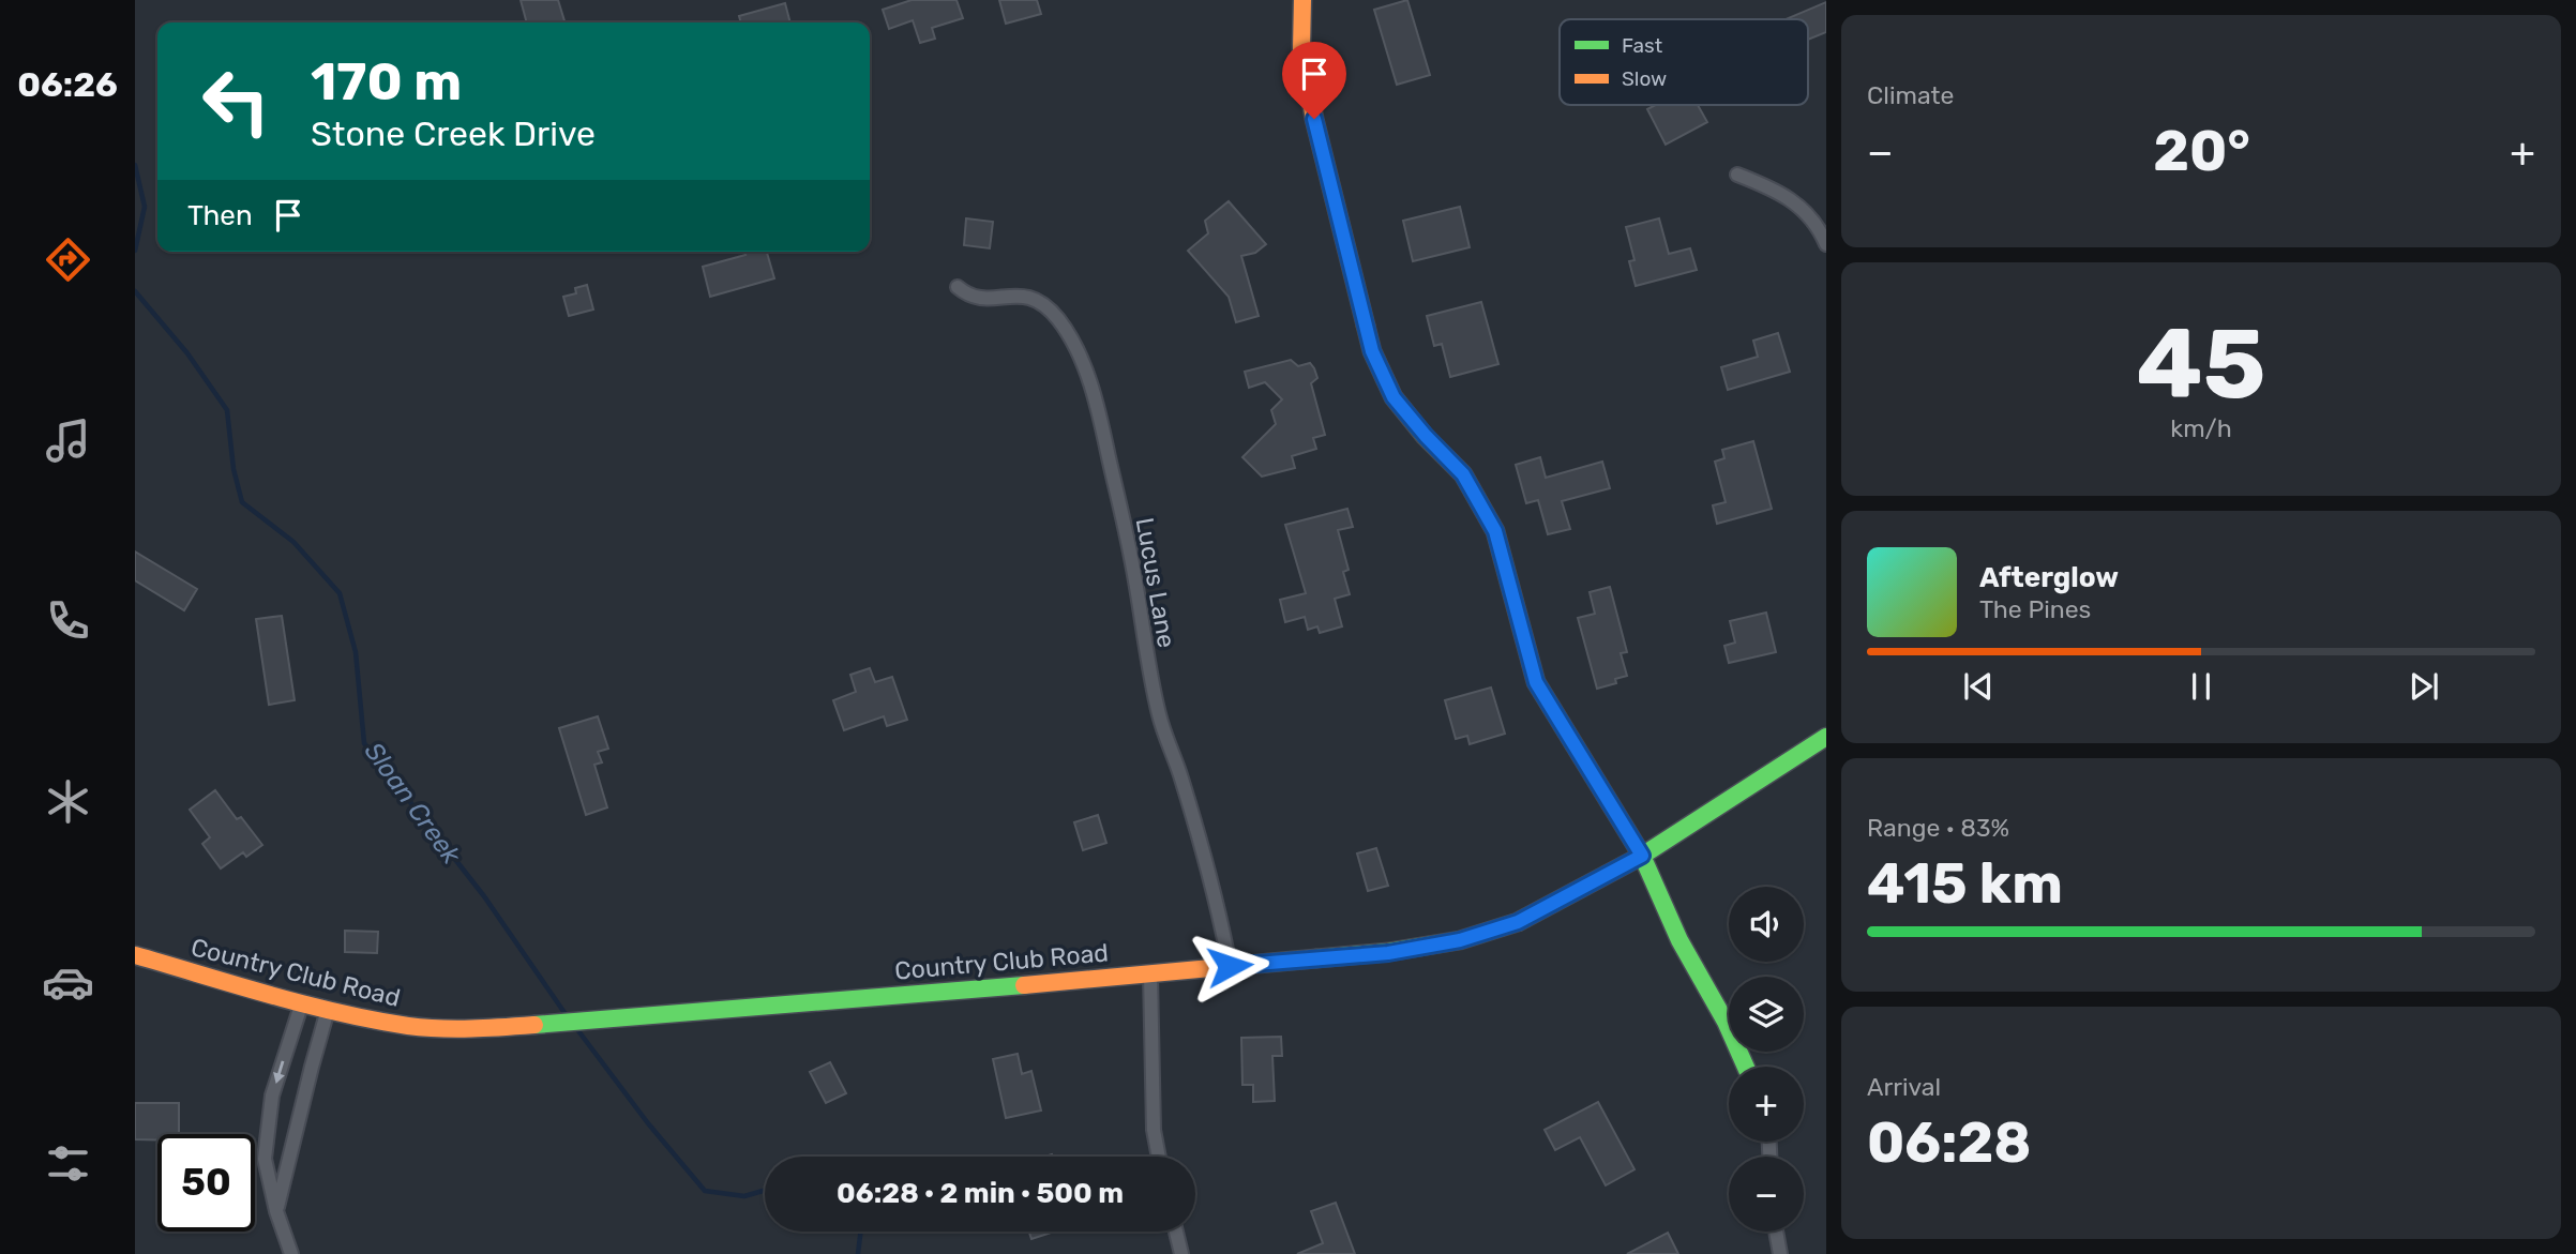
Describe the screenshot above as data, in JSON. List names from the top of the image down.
{
  "streets": {
    "main road": ["Country Club Road"],
    "street": ["Lucus Lane"]
  },
  "crossings": [
    ["Lucus Lane", "Country Club Road"]
  ],
  "water": ["Sloan Creek"],
  "legend": ["Fast", "Slow"],
  "page": {
    "tabs": "06:26",
    "tile": [
      "Climate",
      ["45", "km/h"],
      ["Range · 83%", "415 km"],
      ["Arrival", "06:28"]
    ],
    "turn": ["170 m", "Stone Creek Drive"],
    "heat": ["−", "20°", "+"],
    "then": "Then",
    "song": ["Afterglow", "The Pines"],
    "map_buttons": ["+", "−"],
    "limit": "50",
    "trip": "06:28 · 2 min · 500 m"
  }
}
